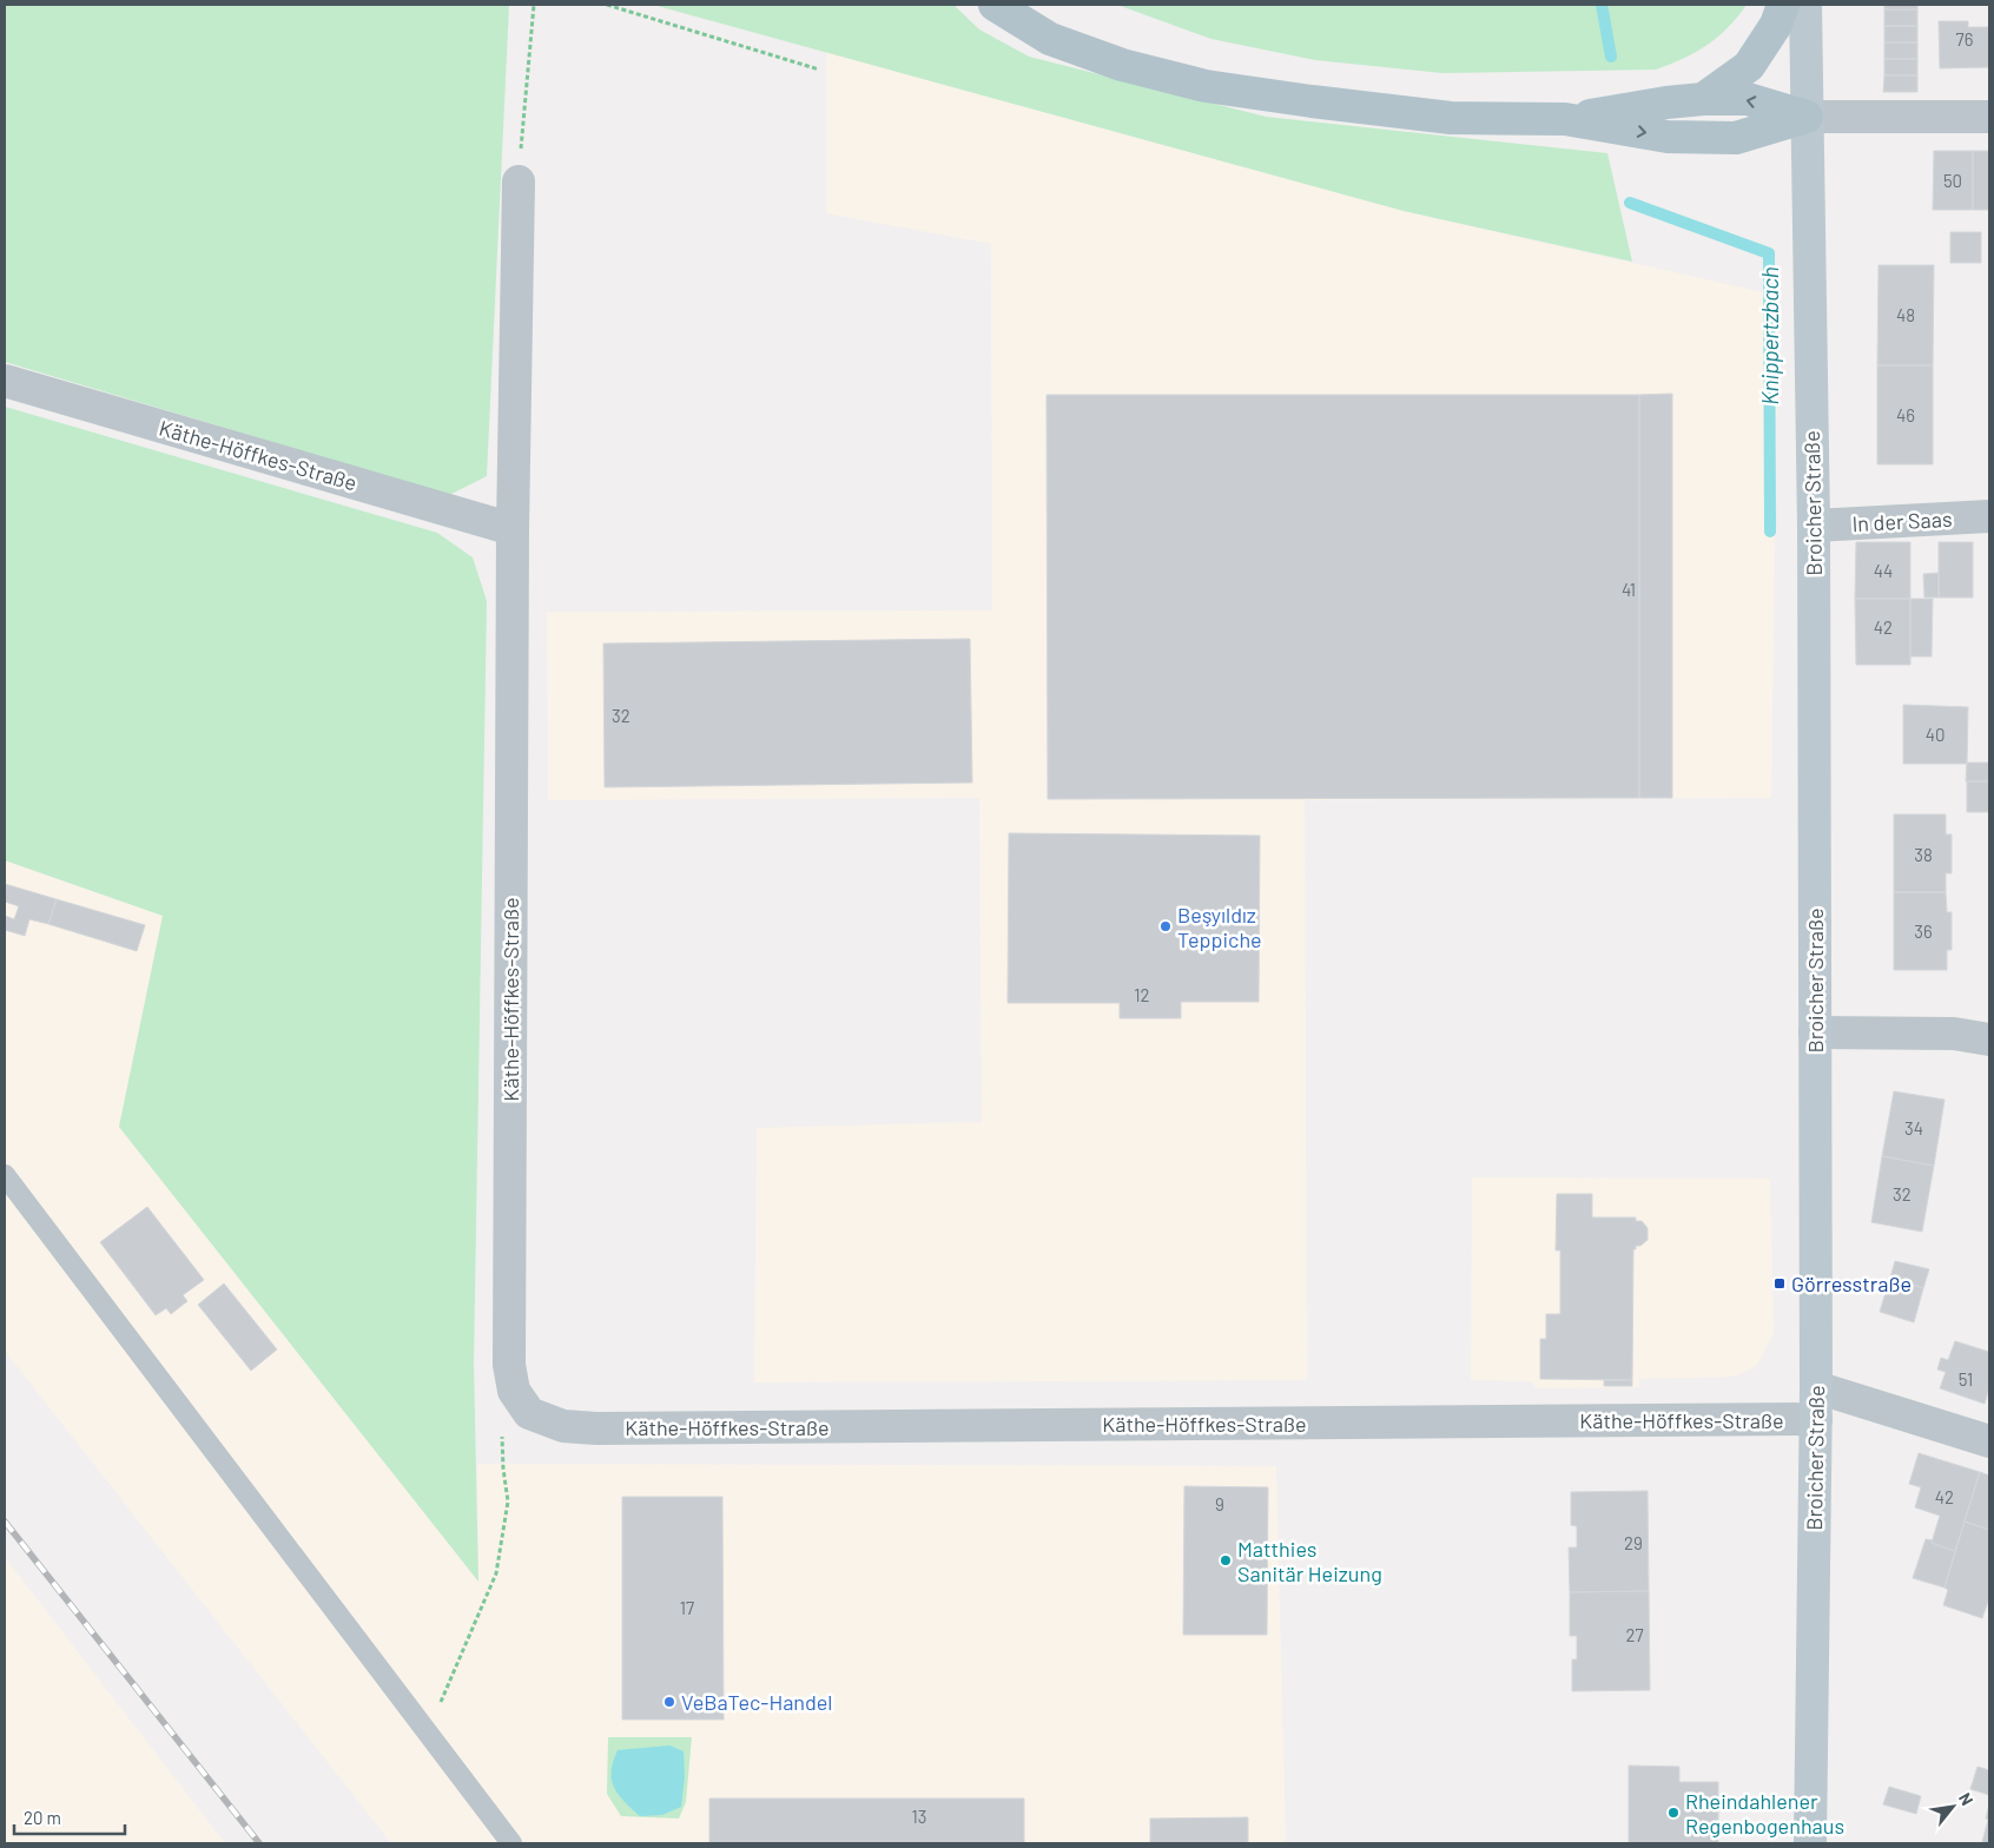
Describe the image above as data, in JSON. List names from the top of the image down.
{
  "streets": {
    "street": ["Käthe-Höffkes-Straße", "Broicher Straße", "In der Saas"]
  },
  "crossings": [
    ["Käthe-Höffkes-Straße", "Broicher Straße"],
    ["Broicher Straße", "In der Saas"]
  ],
  "water": ["Knippertzbach"],
  "places": {
    "other": [
      "Beşyıldız Teppiche",
      "Matthies Sanitär Heizung",
      "VeBaTec-Handel",
      "Rheindahlener Regenbogenhaus"
    ],
    "transit": ["Görresstraße"]
  },
  "house_numbers": [
    "76",
    "50",
    "48",
    "46",
    "44",
    "41",
    "42",
    "32",
    "40",
    "38",
    "36",
    "12",
    "34",
    "32",
    "51",
    "42",
    "9",
    "29",
    "17",
    "27",
    "13"
  ],
  "scale_bar": "20 m",
  "north": "top right"
}
